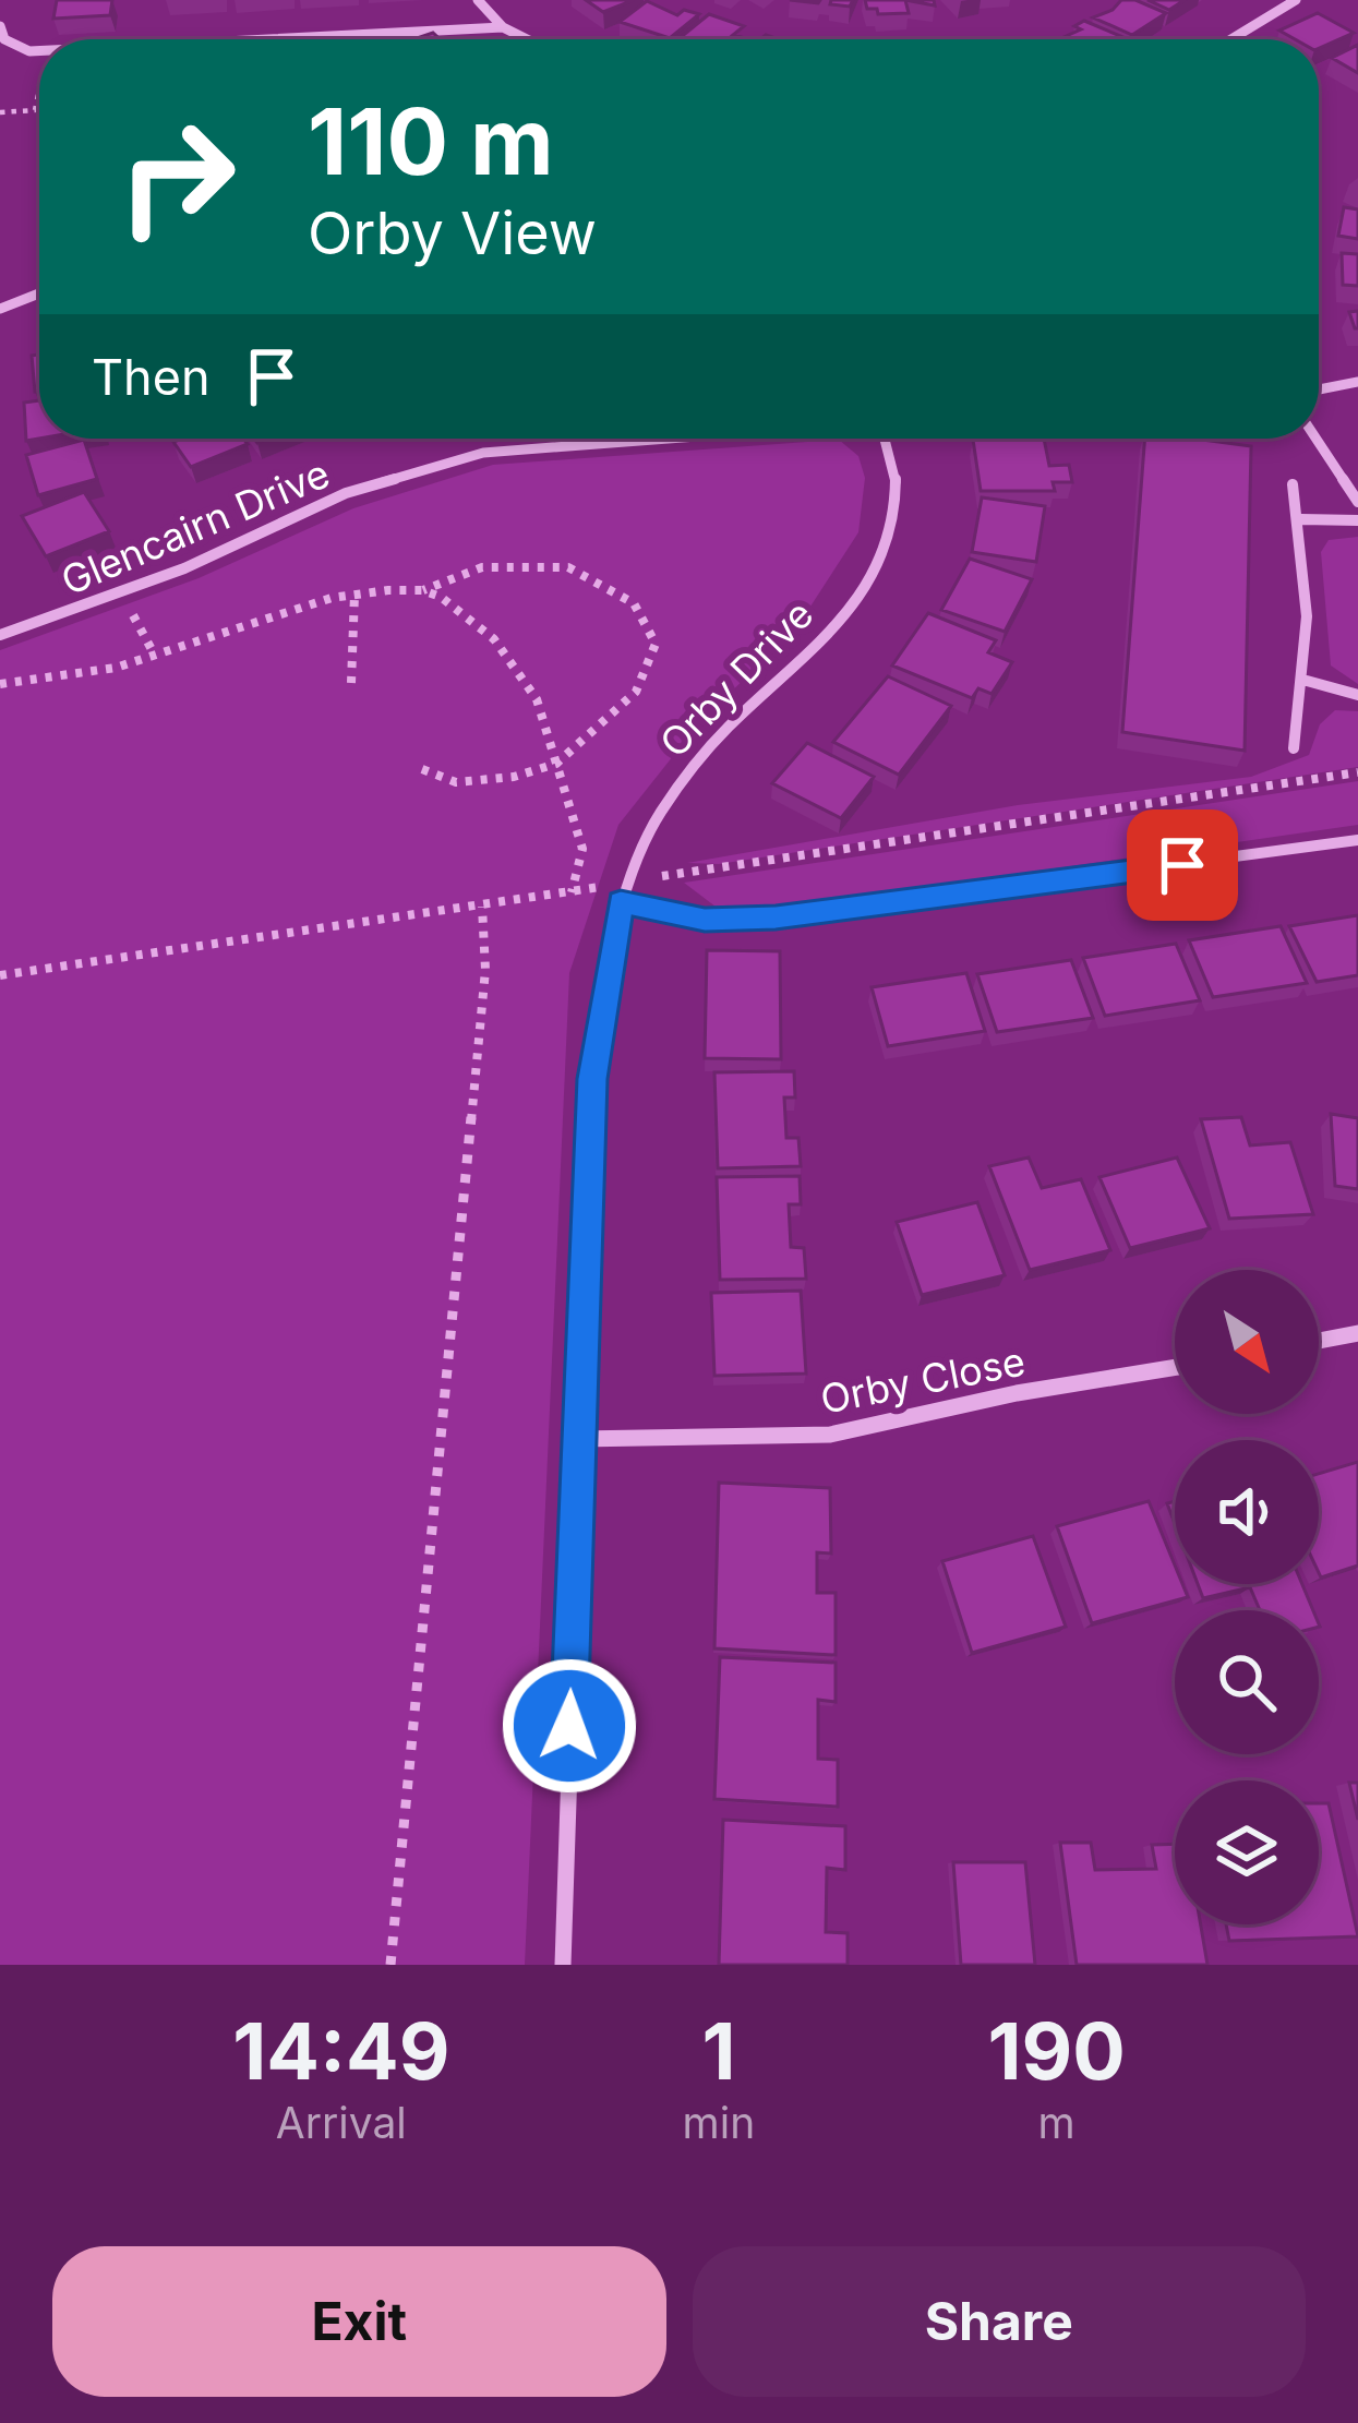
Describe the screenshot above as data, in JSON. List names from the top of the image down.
{
  "streets": {
    "street": ["Glencairn Drive", "Orby Drive", "Orby Close"]
  },
  "crossings": [
    ["Orby Drive", "Orby Close"]
  ],
  "north": "bottom right",
  "page": {
    "turn": ["110 m", "Orby View"],
    "then": "Then",
    "eta": [
      "14:49",
      "Arrival",
      "1",
      "min",
      "190",
      "m"
    ],
    "buttons": ["Exit", "Share"]
  }
}
